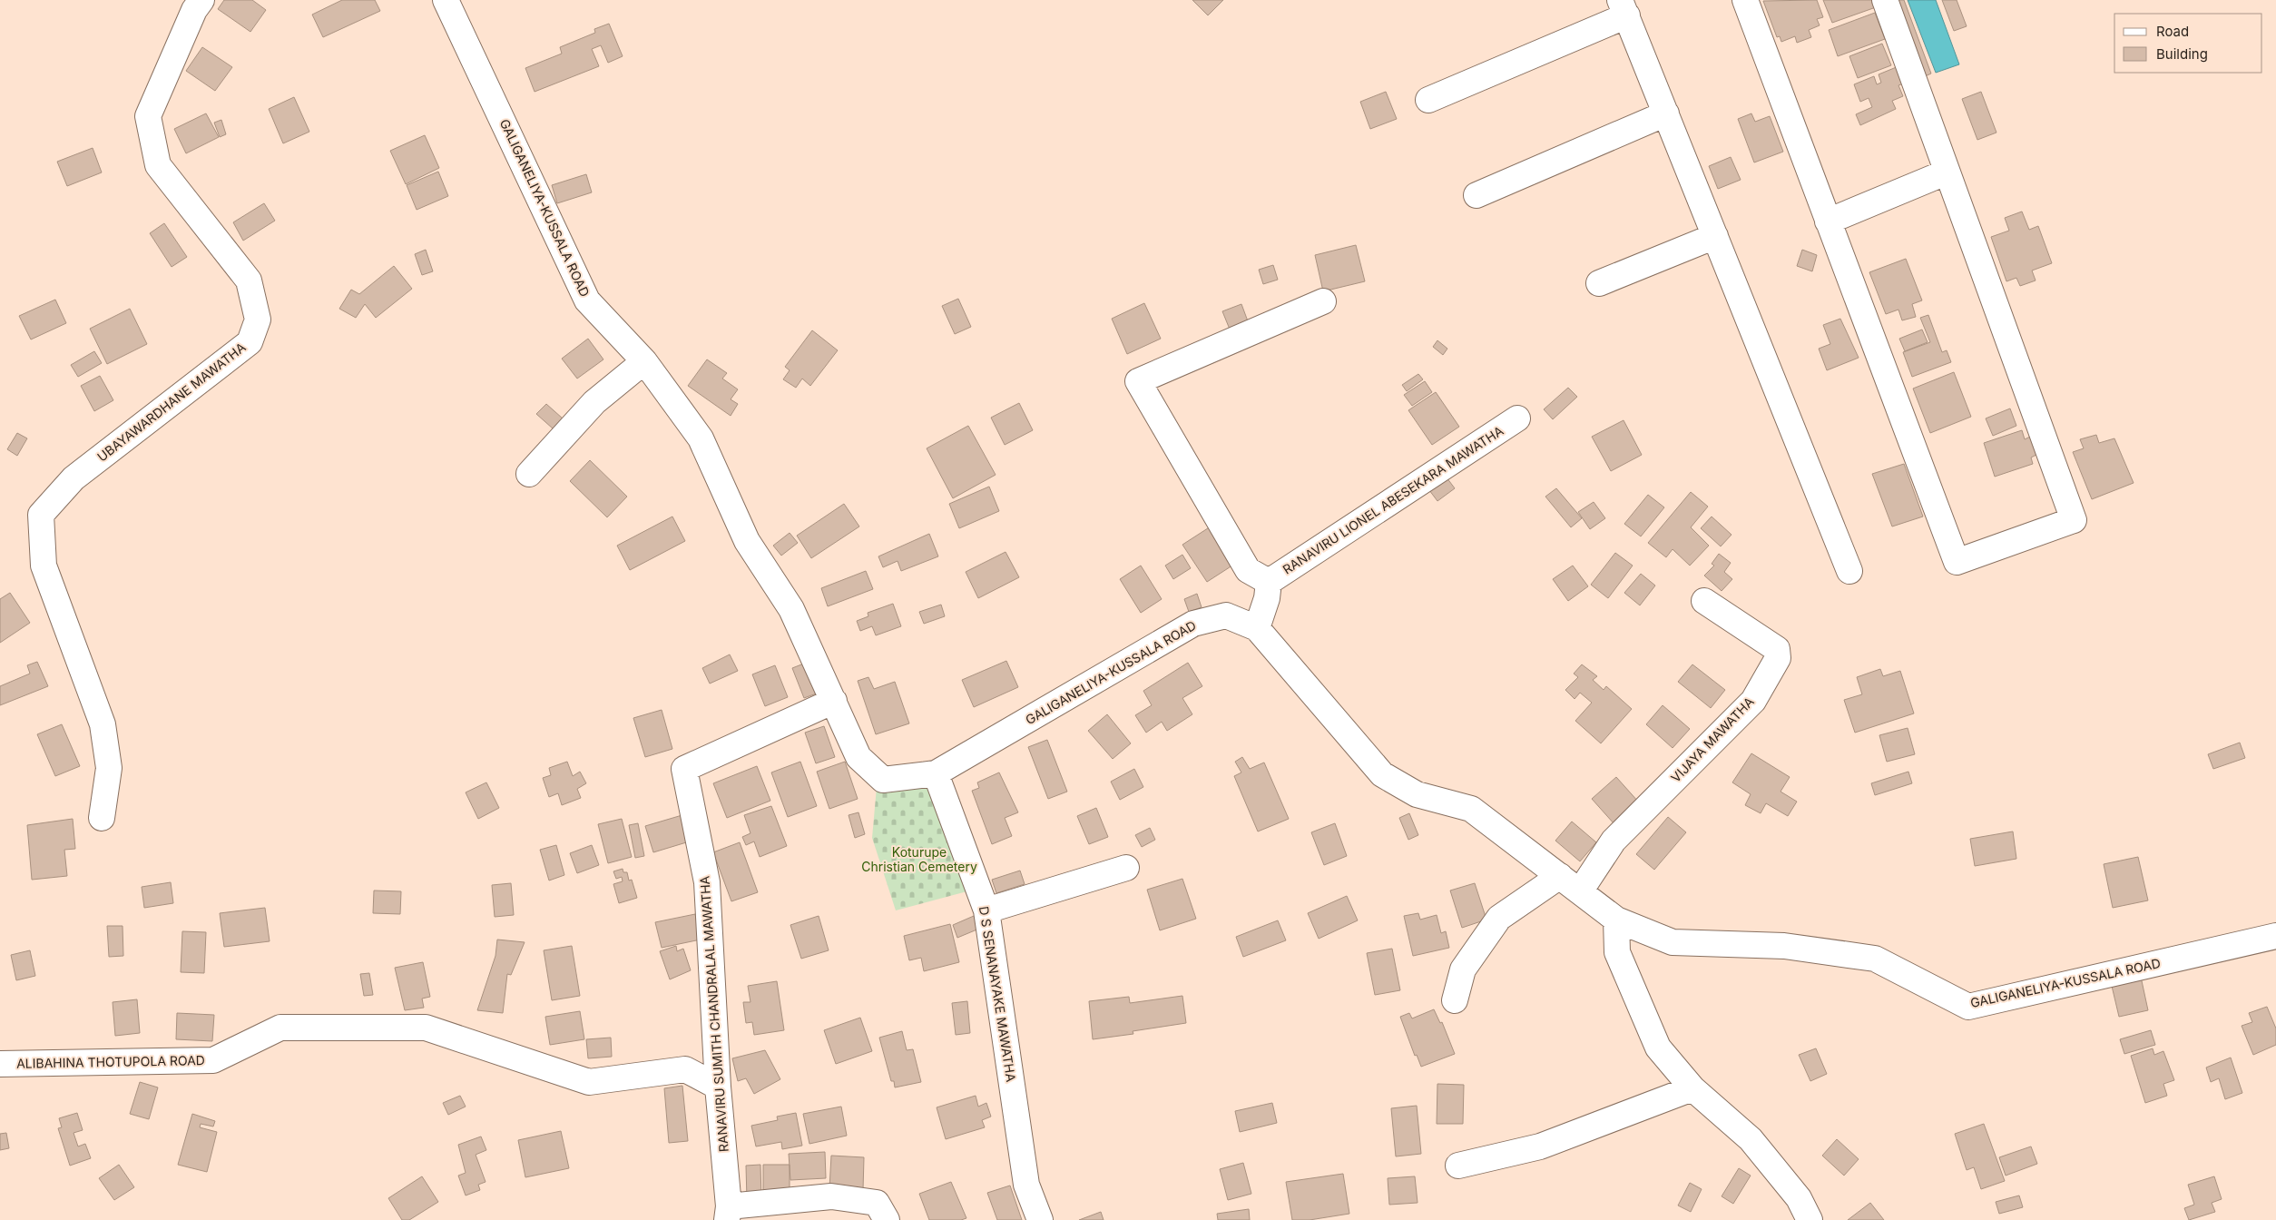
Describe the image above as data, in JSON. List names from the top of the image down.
{
  "streets": {
    "street": [
      "GALIGANELIYA-KUSSALA ROAD",
      "UBAYAWARDHANE MAWATHA",
      "RANAVIRU LIONEL ABESEKARA MAWATHA",
      "VIJAYA MAWATHA",
      "D S SENANAYAKE MAWATHA",
      "RANAVIRU SUMITH CHANDRALAL MAWATHA",
      "ALIBAHINA THOTUPOLA ROAD"
    ]
  },
  "crossings": [
    ["GALIGANELIYA-KUSSALA ROAD", "VIJAYA MAWATHA"],
    ["GALIGANELIYA-KUSSALA ROAD", "D S SENANAYAKE MAWATHA"],
    ["GALIGANELIYA-KUSSALA ROAD", "RANAVIRU SUMITH CHANDRALAL MAWATHA"],
    ["RANAVIRU SUMITH CHANDRALAL MAWATHA", "ALIBAHINA THOTUPOLA ROAD"]
  ],
  "parks": ["Koturupe Christian Cemetery"],
  "legend": ["Road", "Building"]
}
